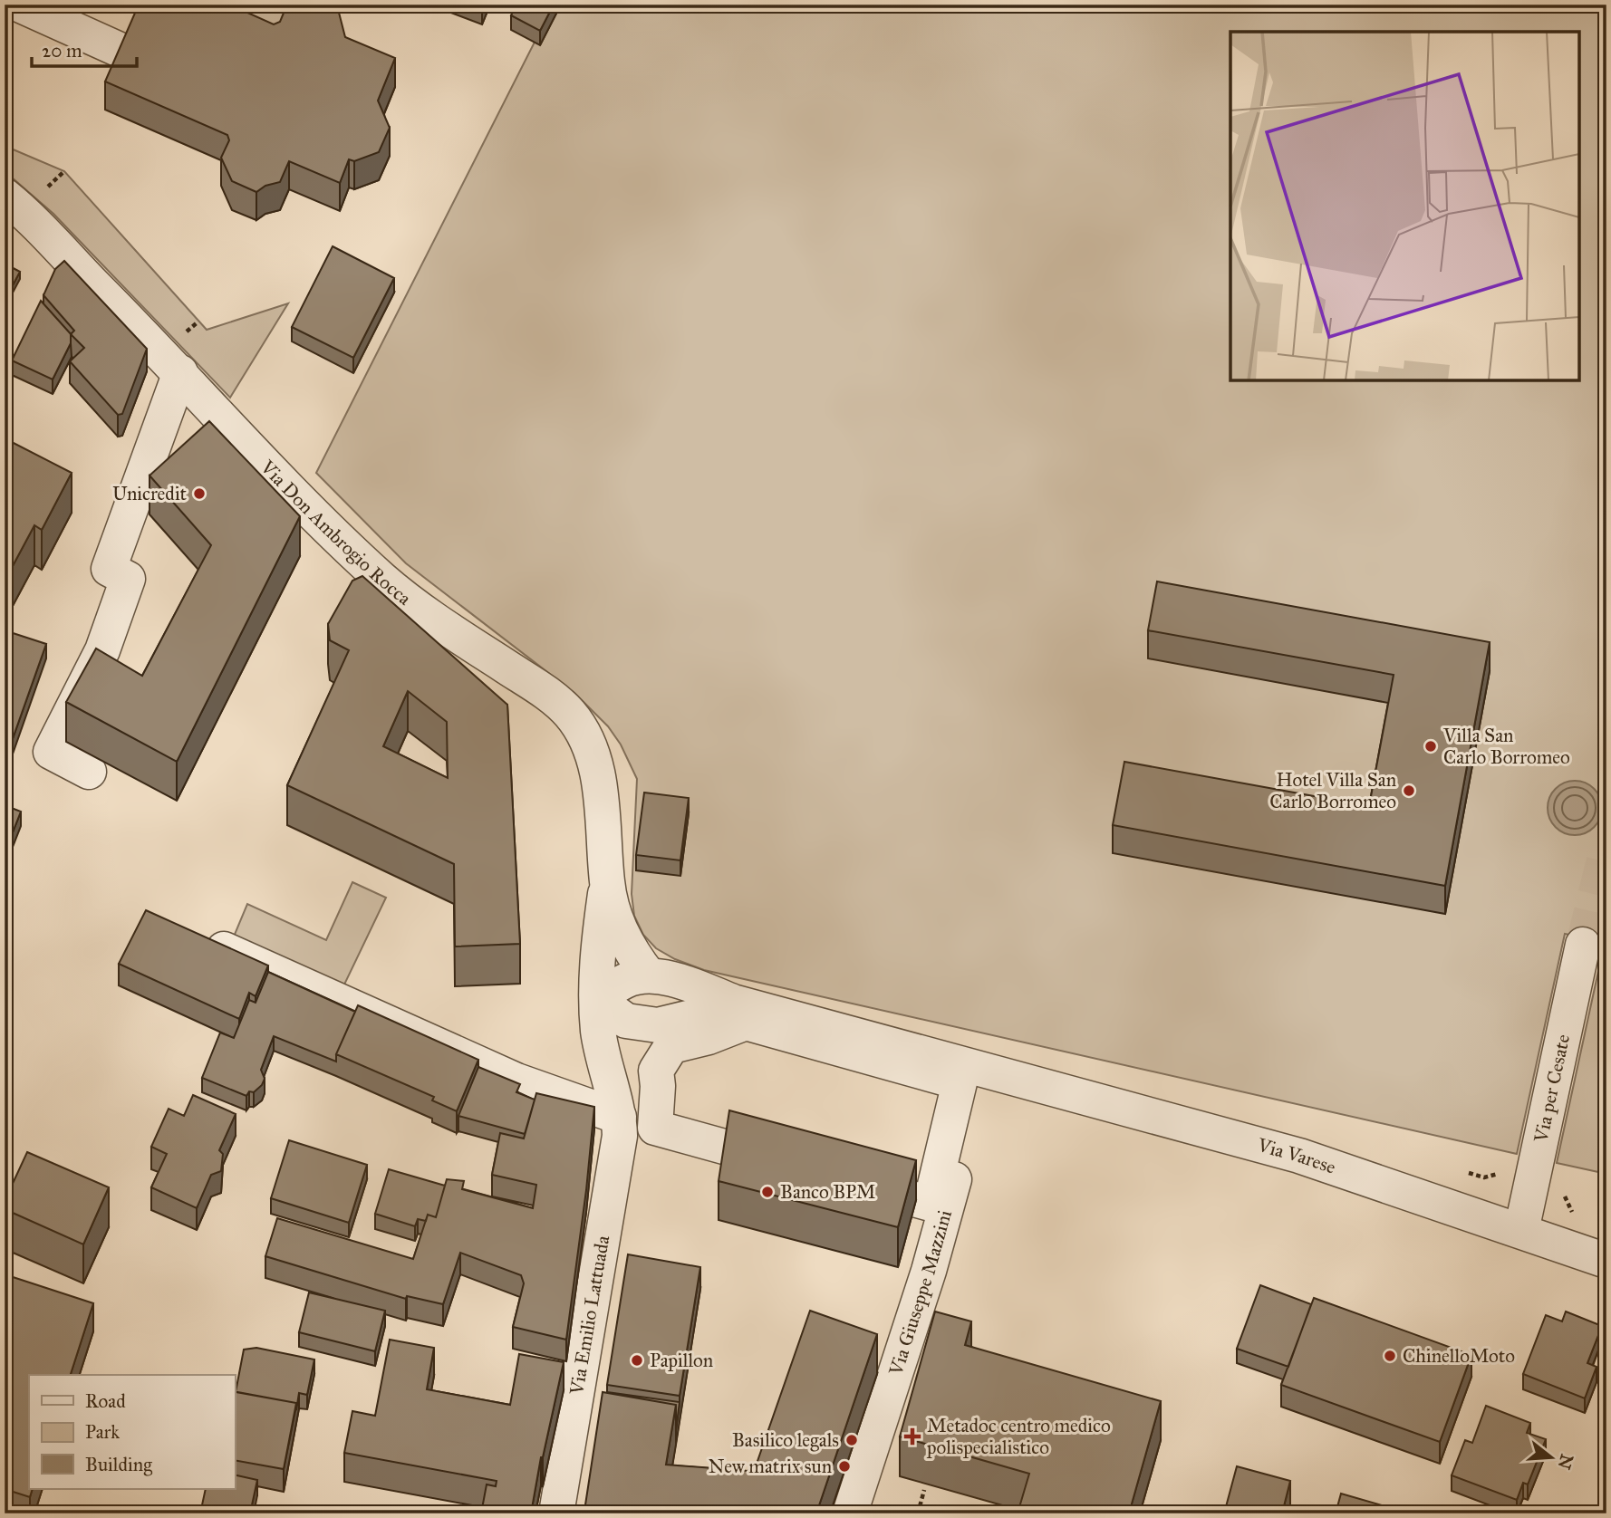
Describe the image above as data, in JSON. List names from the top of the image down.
{
  "streets": {
    "street": [
      "Via Don Ambrogio Rocca",
      "Via per Cesate",
      "Via Varese",
      "Via Giuseppe Mazzini",
      "Via Emilio Lattuada"
    ]
  },
  "crossings": [
    ["Via Don Ambrogio Rocca", "Via Emilio Lattuada"],
    ["Via per Cesate", "Via Varese"],
    ["Via Varese", "Via Giuseppe Mazzini"]
  ],
  "places": {
    "other": [
      "Unicredit",
      "Villa San Carlo Borromeo",
      "Hotel Villa San Carlo Borromeo",
      "Banco BPM",
      "ChinelloMoto",
      "Papillon",
      "Basilico legals",
      "New matrix sun"
    ],
    "health": ["Metadoc centro medico polispecialistico"]
  },
  "legend": ["Road", "Park", "Building"],
  "scale_bar": "20 m",
  "north": "right"
}
